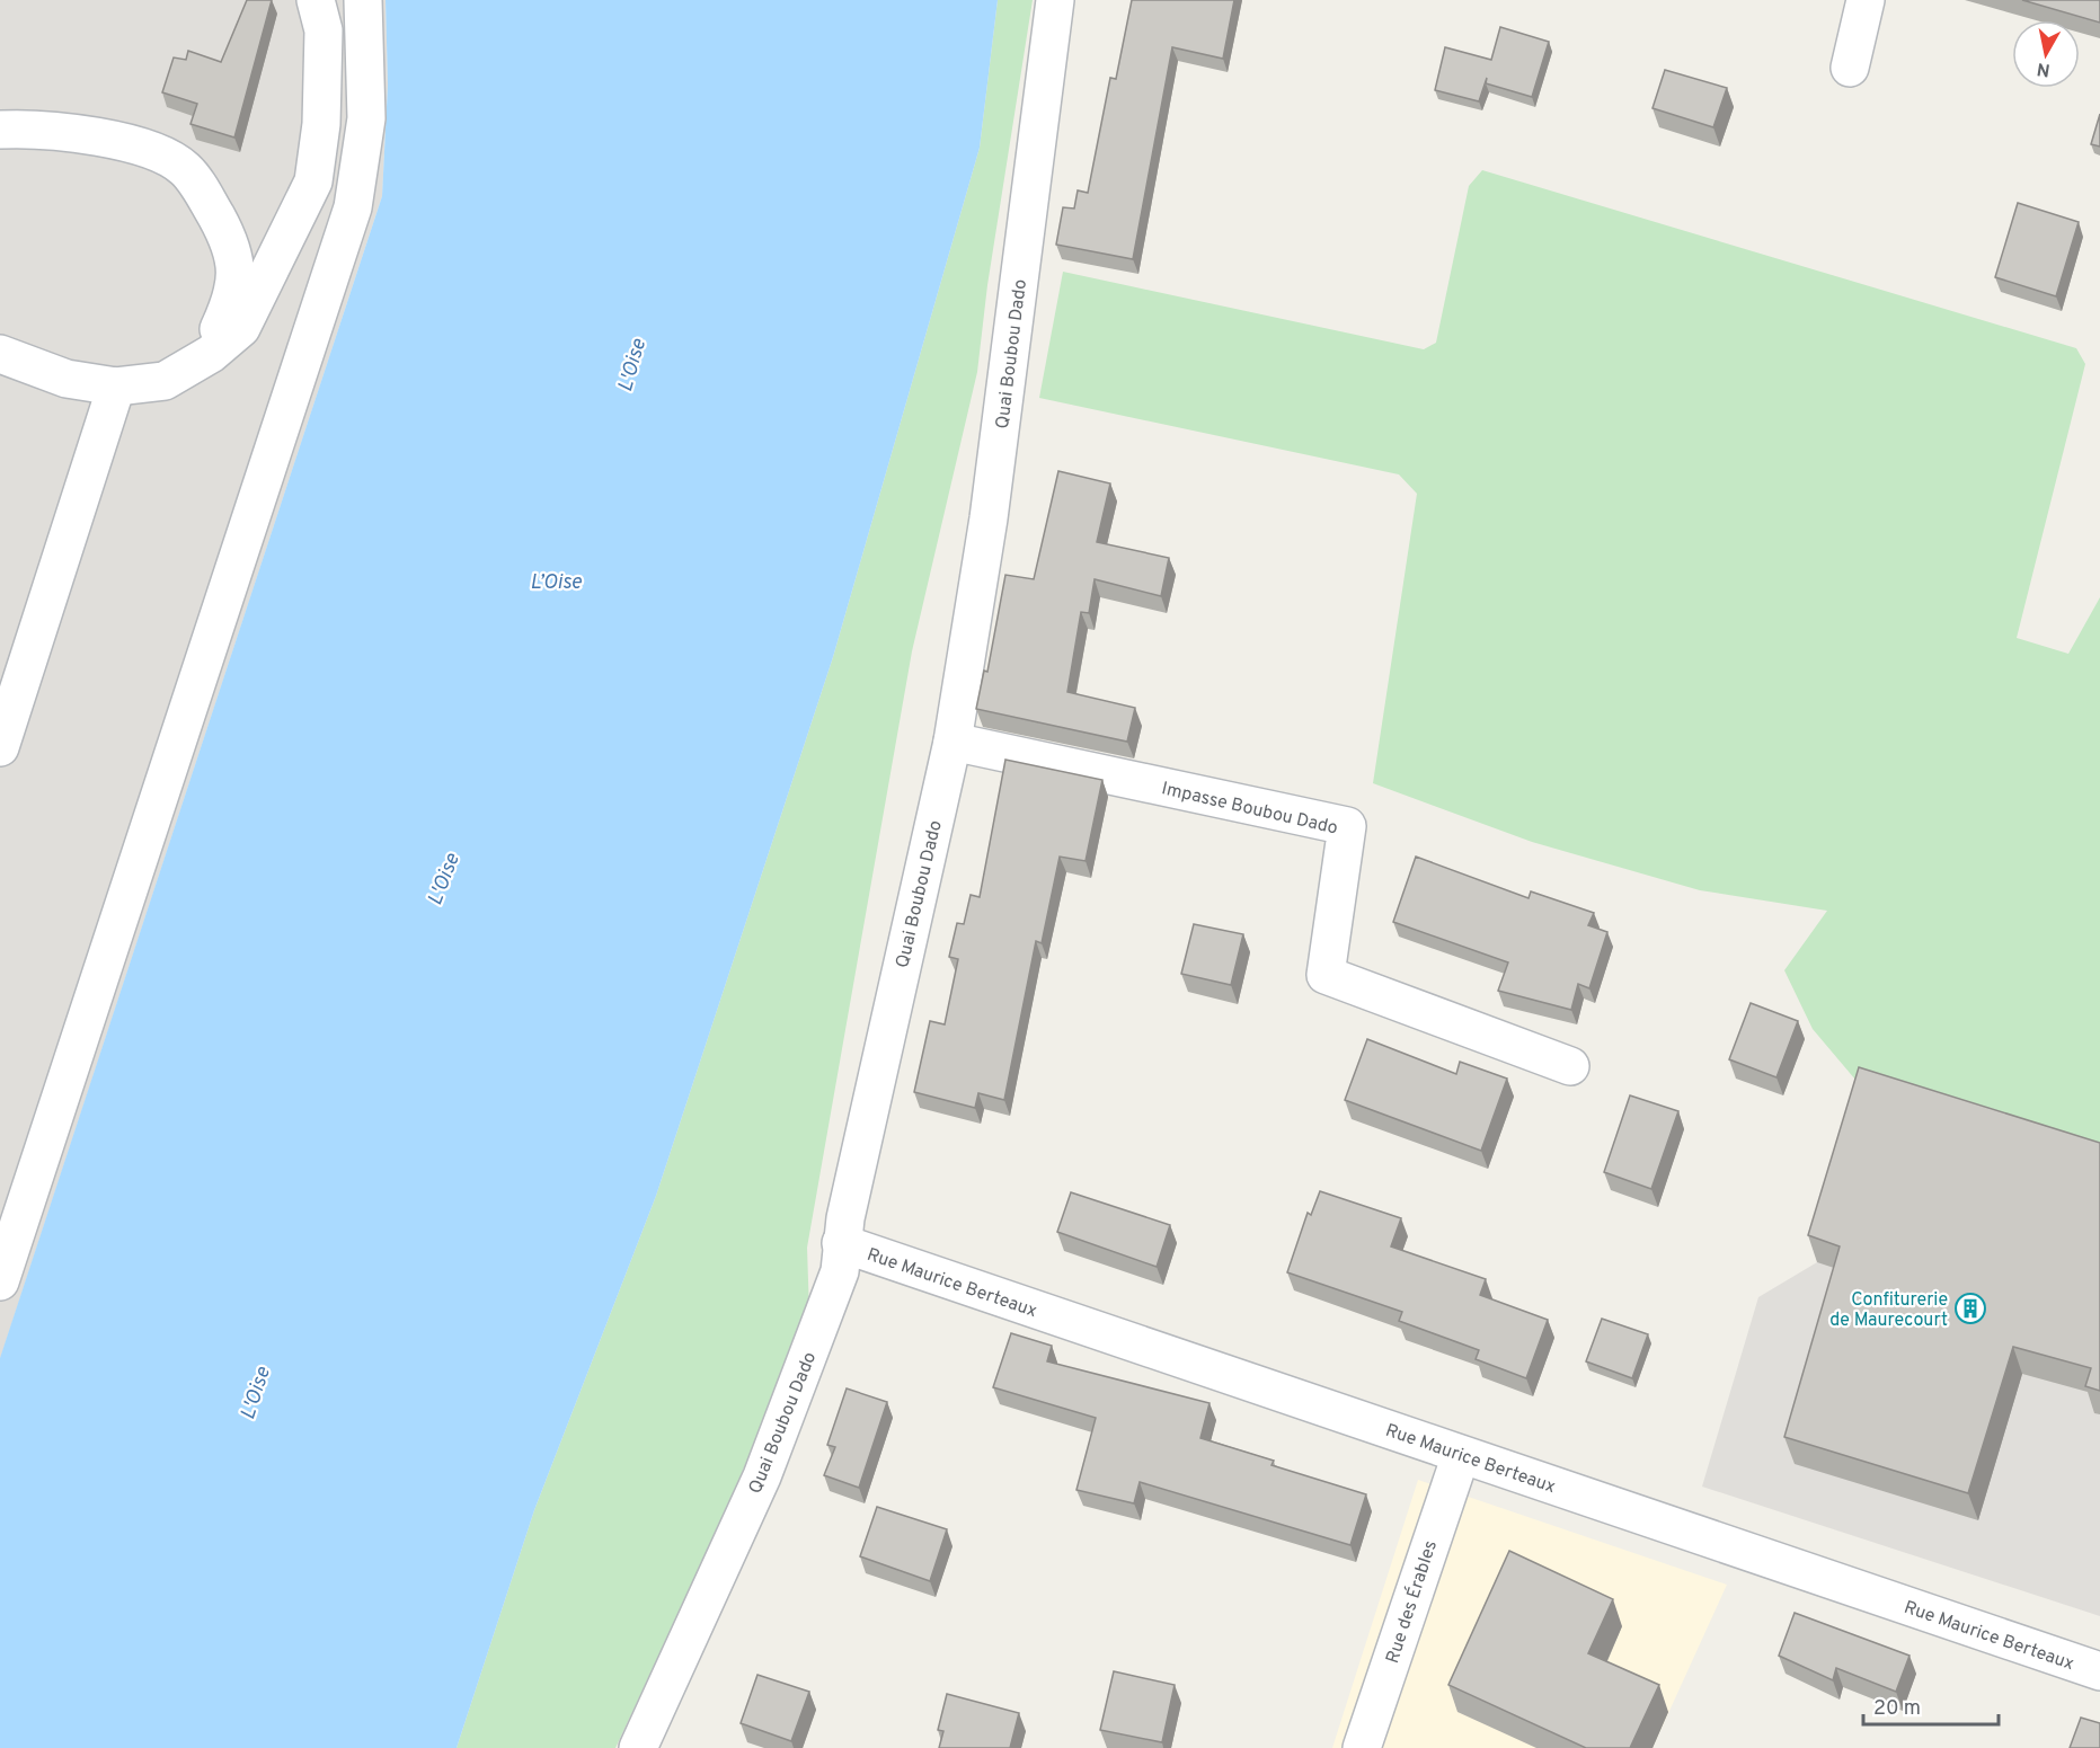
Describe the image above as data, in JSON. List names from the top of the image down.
{
  "streets": {
    "street": [
      "Quai Boubou Dado",
      "Impasse Boubou Dado",
      "Rue Maurice Berteaux",
      "Rue des Érables"
    ]
  },
  "crossings": [
    ["Quai Boubou Dado", "Impasse Boubou Dado"],
    ["Quai Boubou Dado", "Rue Maurice Berteaux"],
    ["Rue Maurice Berteaux", "Rue des Érables"]
  ],
  "water": ["L'Oise", "L’Oise"],
  "places": {
    "building": ["Confiturerie de Maurecourt"]
  },
  "scale_bar": "20 m",
  "north": "bottom"
}
